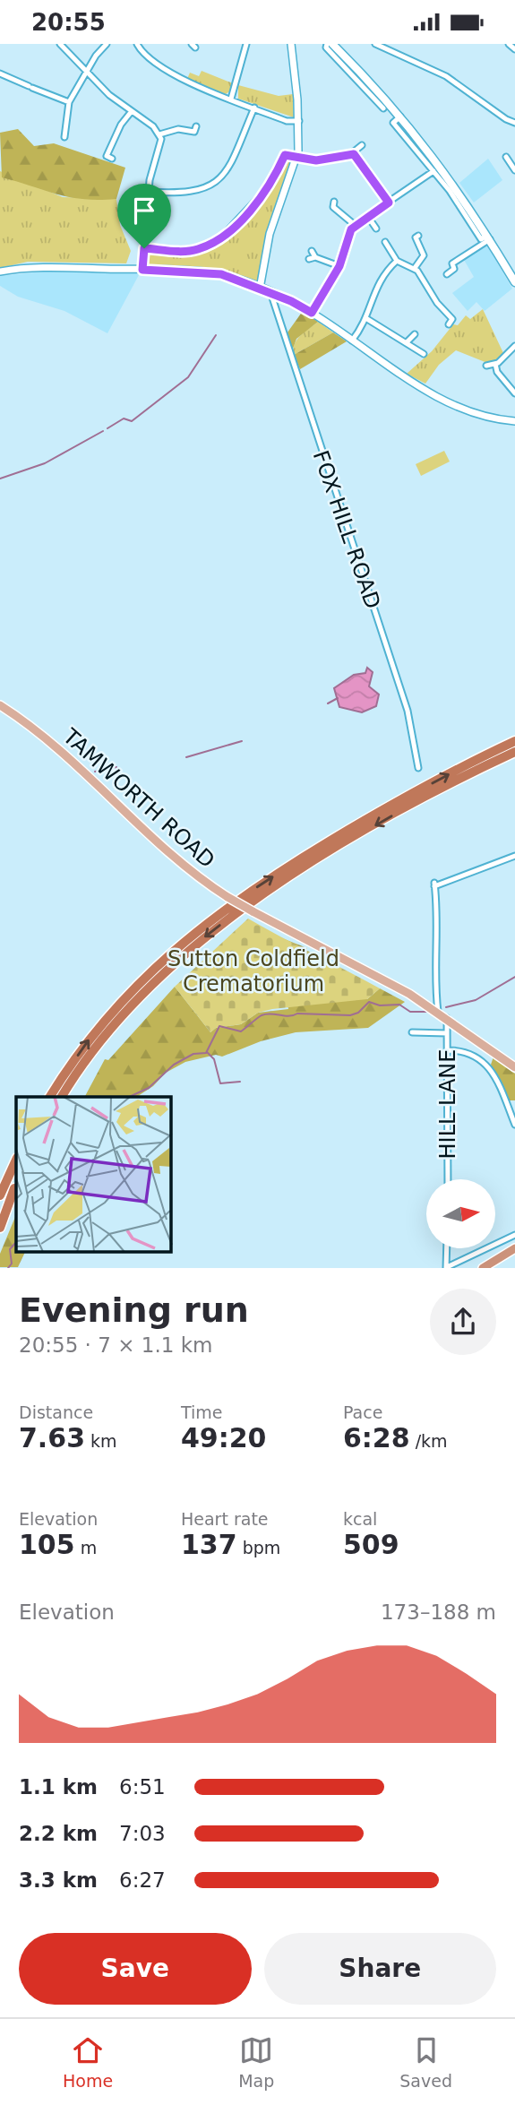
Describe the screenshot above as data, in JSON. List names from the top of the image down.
{
  "streets": {
    "main road": ["TAMWORTH ROAD"],
    "street": ["FOX HILL ROAD", "HILL LANE"]
  },
  "crossings": [
    ["TAMWORTH ROAD", "HILL LANE"]
  ],
  "parks": ["Sutton Coldfield Crematorium"],
  "north": "right",
  "page": {
    "status": "20:55",
    "heading": ["Evening run", "20:55 · 7 × 1.1 km"],
    "stats": [
      ["Distance", "7.63 km"],
      ["Time", "49:20"],
      ["Pace", "6:28 /km"],
      ["Elevation", "105 m"],
      ["Heart rate", "137 bpm"],
      ["kcal", "509"]
    ],
    "chart": ["Elevation", "173–188 m"],
    "list": [
      {
        "name": "1.1 km",
        "note": "6:51"
      },
      {
        "name": "2.2 km",
        "note": "7:03"
      },
      {
        "name": "3.3 km",
        "note": "6:27"
      }
    ],
    "buttons": ["Save", "Share"],
    "tabs": ["Home", "Map", "Saved"]
  }
}
